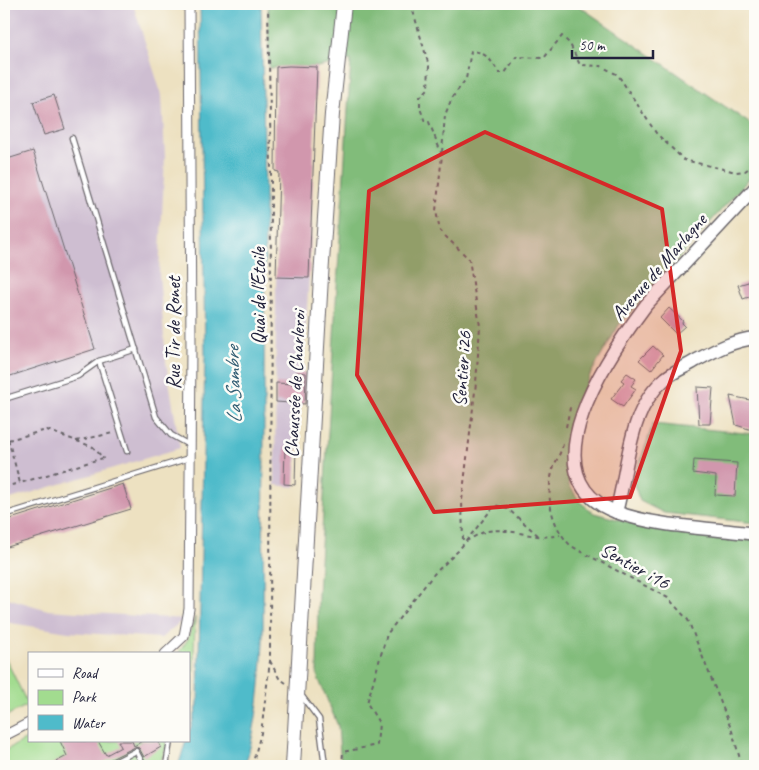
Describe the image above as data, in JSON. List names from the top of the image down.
{
  "streets": {
    "main road": ["Avenue de Marlagne", "Chaussée de Charleroi"],
    "street": ["Rue Tir de Ronet"],
    "path": ["Quai de l'Etoile", "Sentier i26", "Sentier i16"]
  },
  "water": ["La Sambre"],
  "legend": ["Road", "Park", "Water"],
  "scale_bar": "50 m"
}
